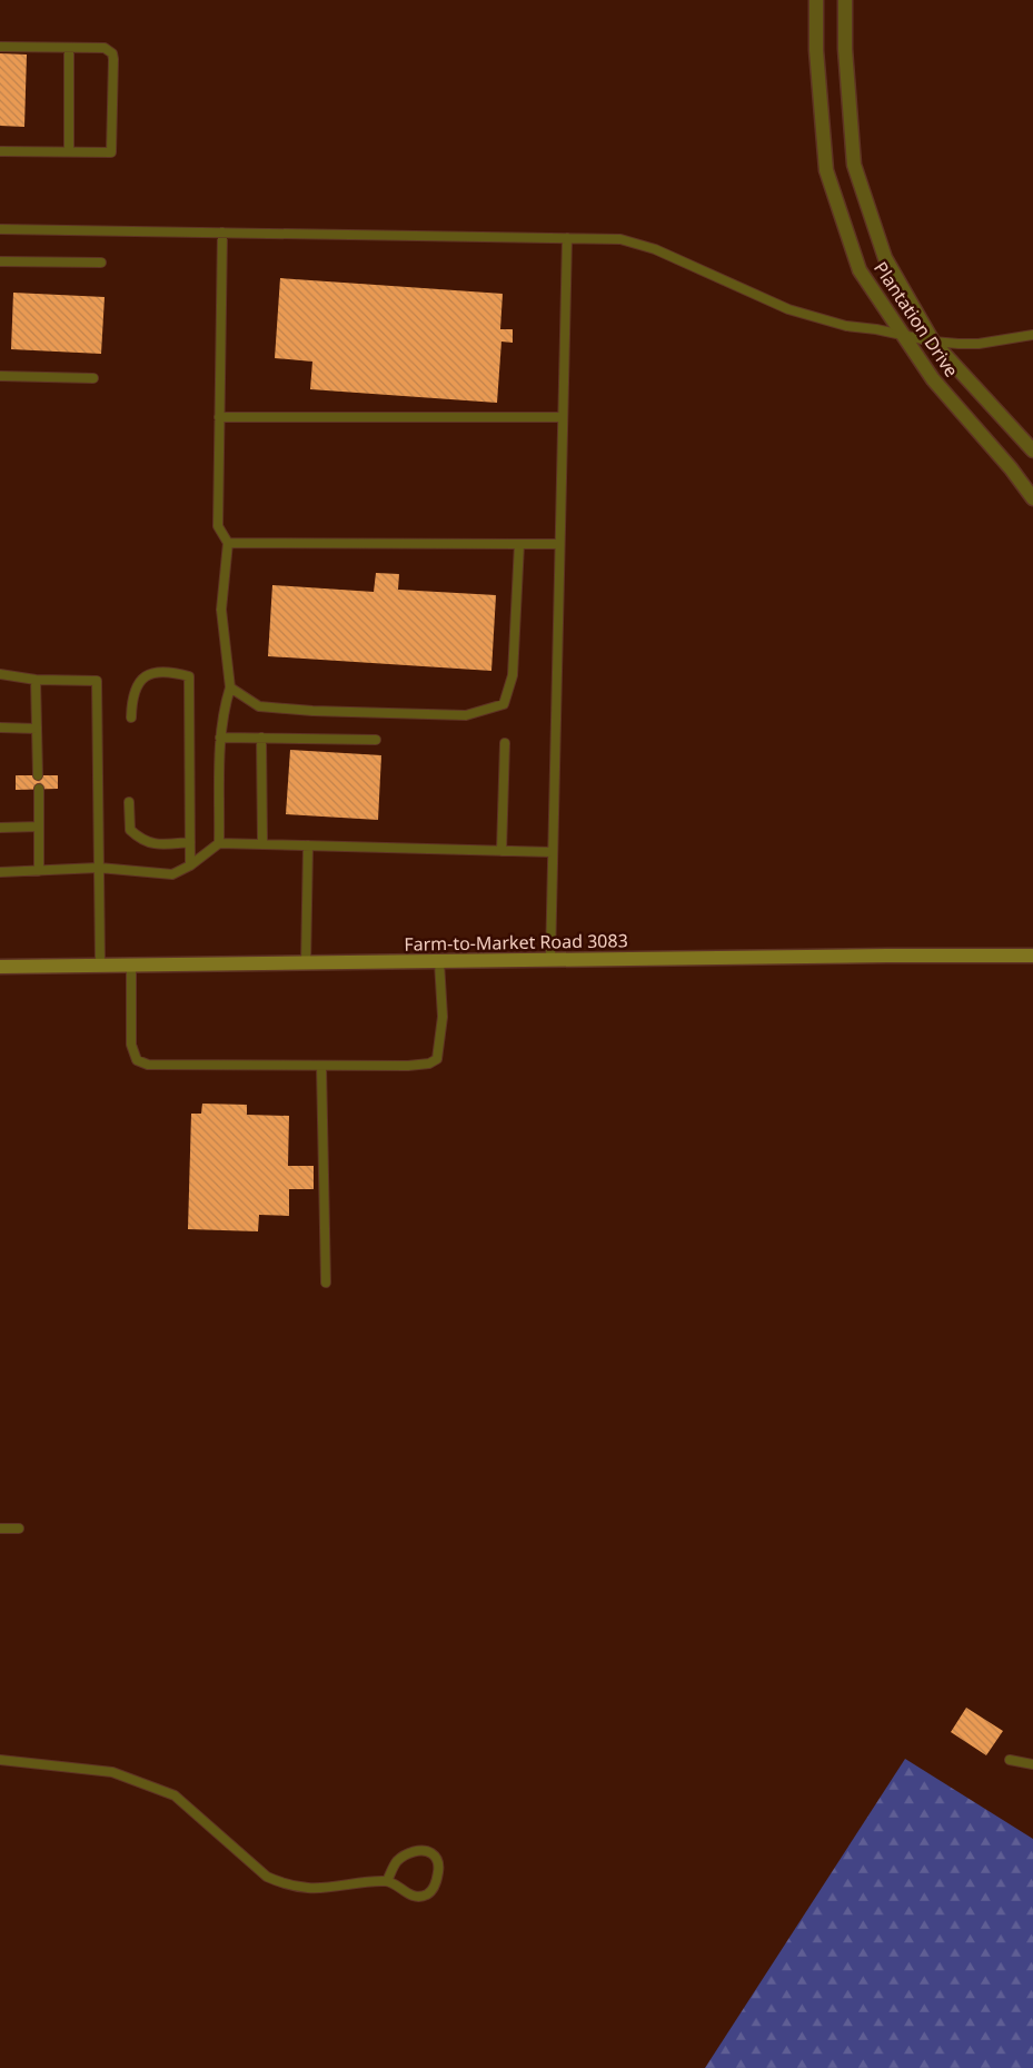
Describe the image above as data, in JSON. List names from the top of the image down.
{
  "streets": {
    "main road": ["Farm-to-Market Road 3083"],
    "street": ["Plantation Drive"]
  }
}
